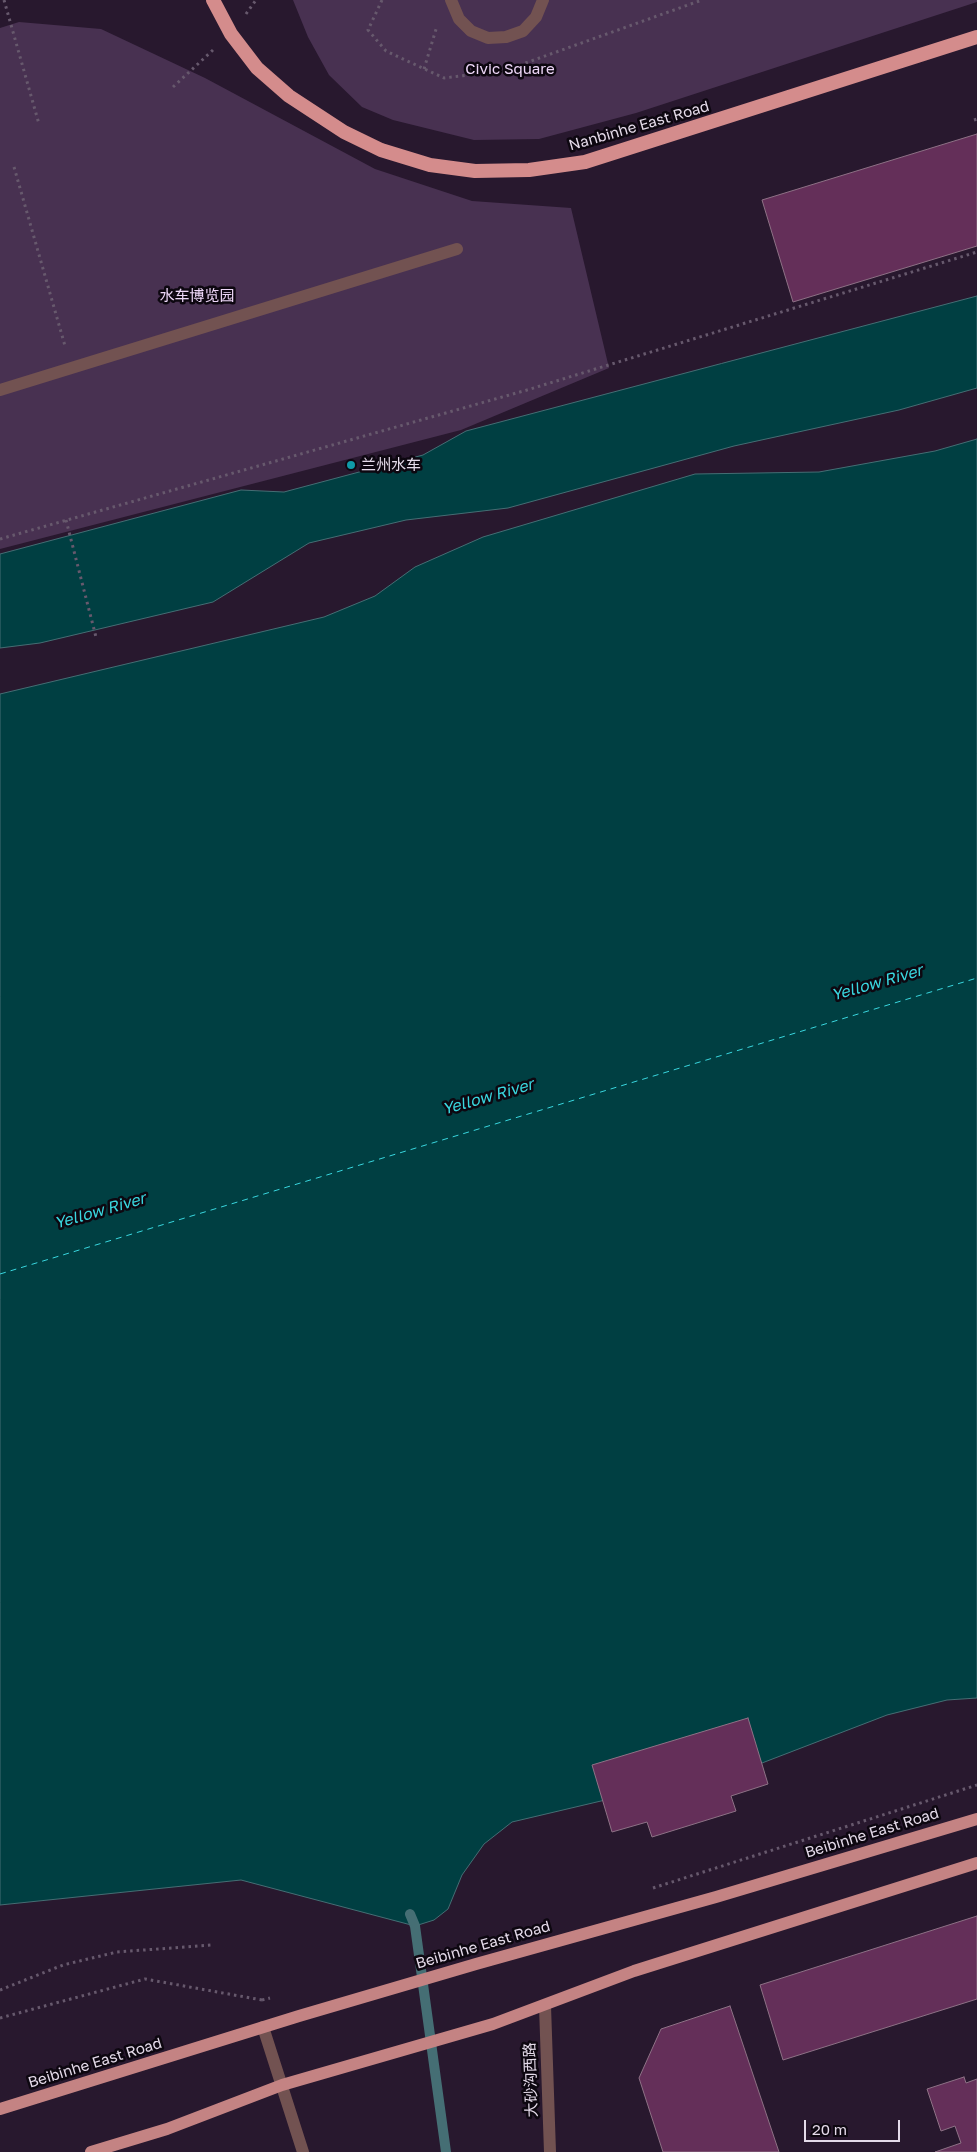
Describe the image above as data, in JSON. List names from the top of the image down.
{
  "streets": {
    "highway": ["Nanbinhe East Road"],
    "main road": ["Beibinhe East Road"],
    "street": ["大砂沟西路"]
  },
  "water": ["Yellow River"],
  "parks": ["Civic Square", "水车博览园"],
  "places": ["兰州水车"],
  "scale_bar": "20 m"
}
